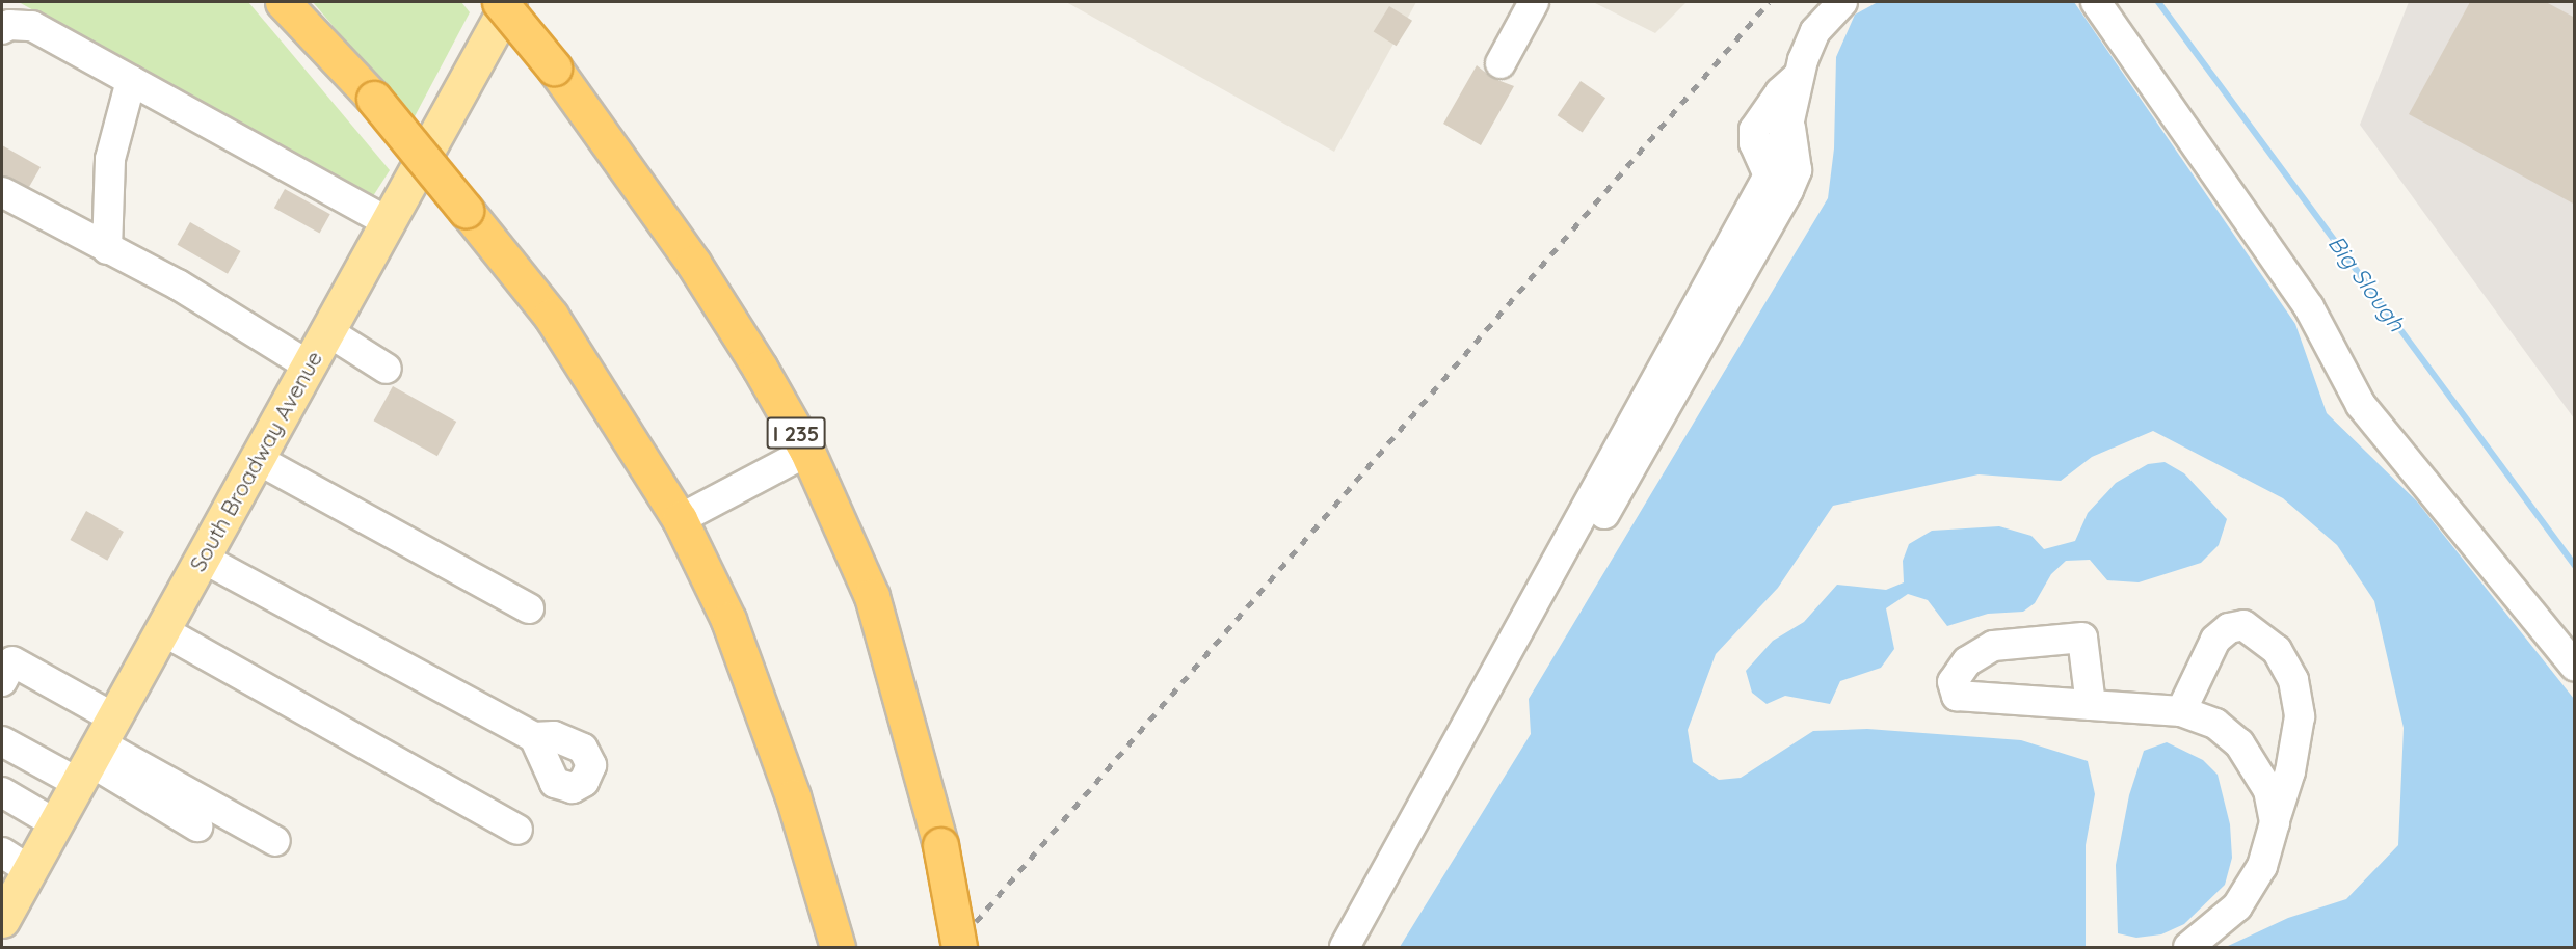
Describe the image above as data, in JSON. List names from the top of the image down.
{
  "streets": {
    "highway": ["I 235"],
    "main road": ["South Broadway Avenue"]
  },
  "water": ["Big Slough"]
}
